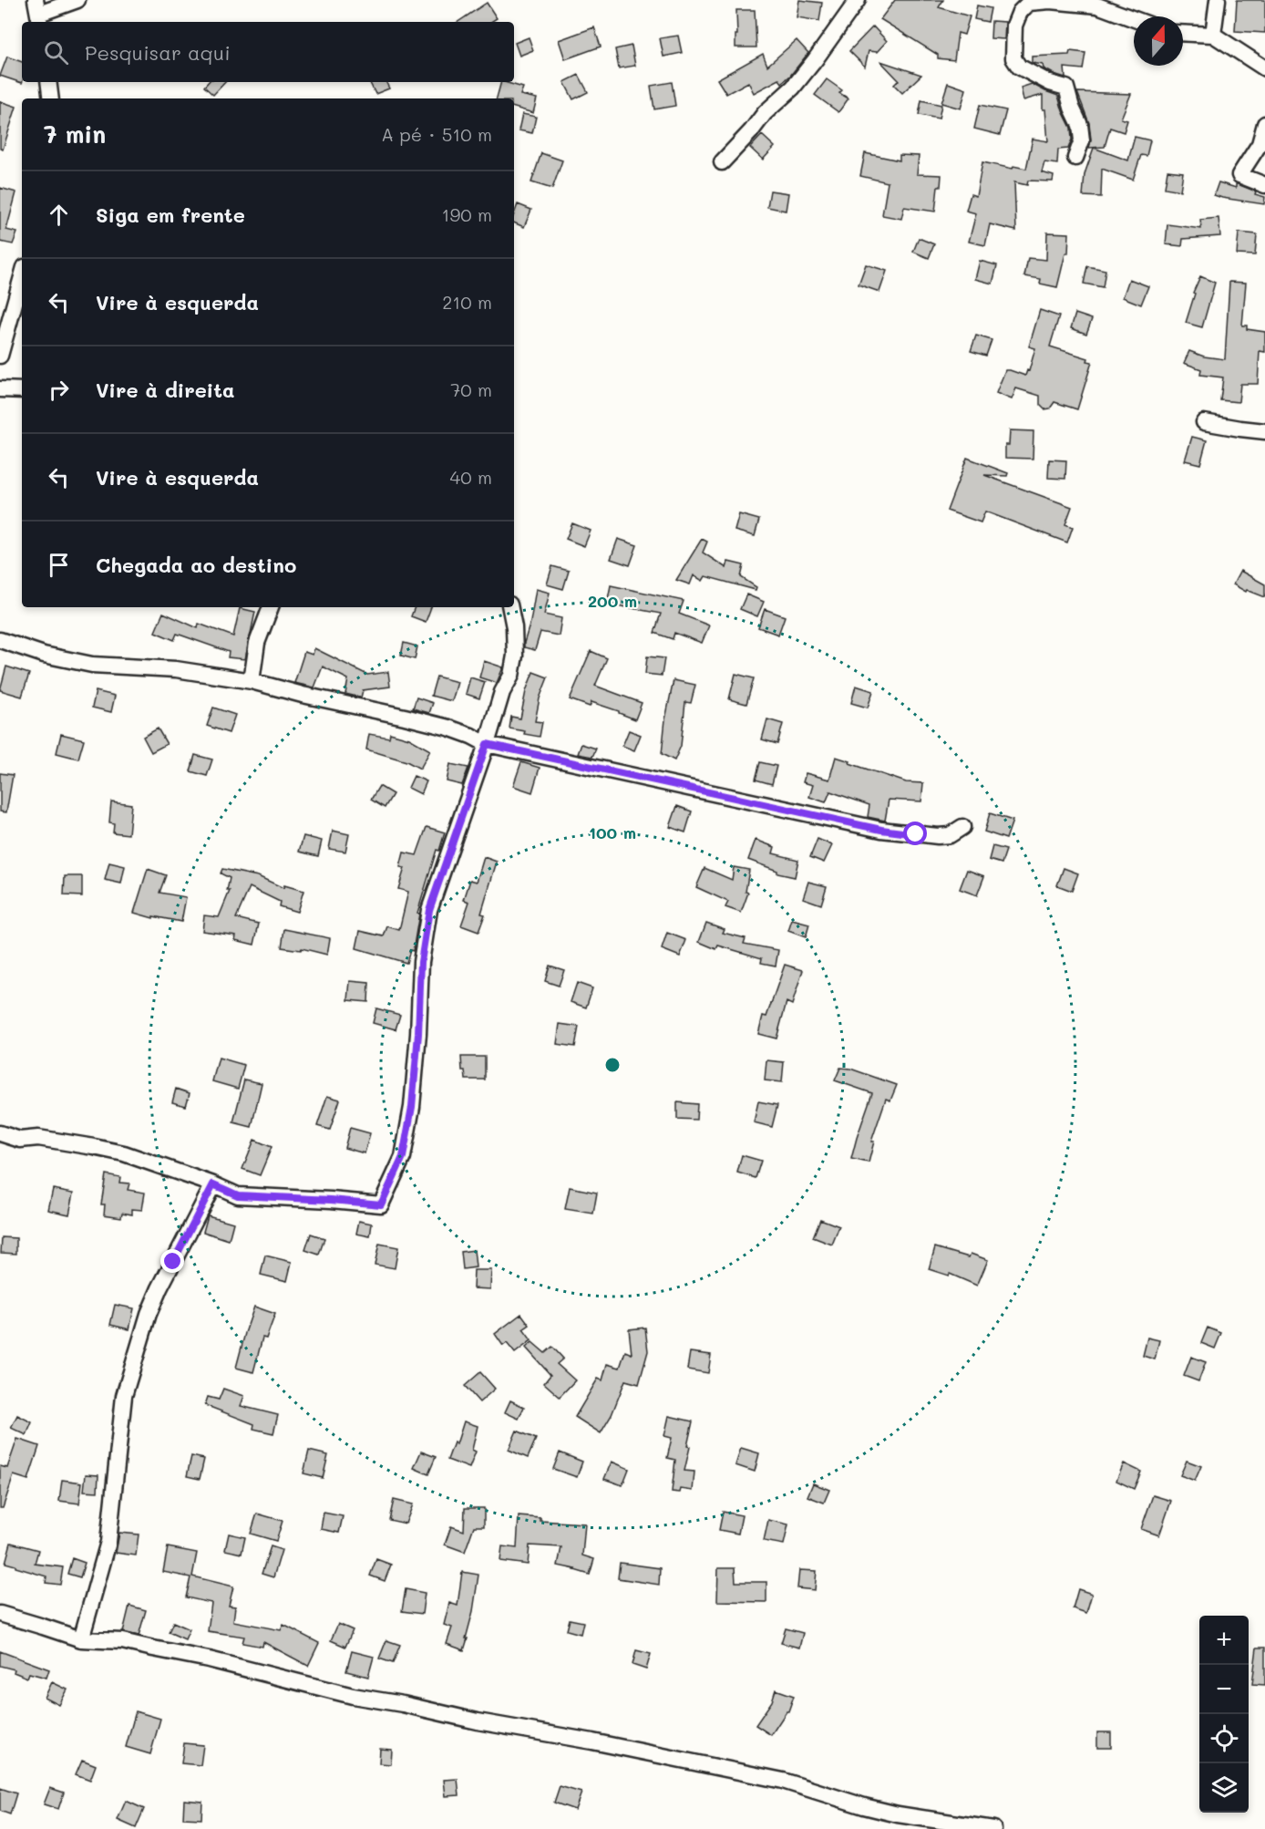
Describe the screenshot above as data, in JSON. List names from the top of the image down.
{
  "north": "top",
  "page": {
    "search": "Pesquisar aqui",
    "heading": ["7 min", "A pé · 510 m"],
    "list": [
      ["Siga em frente", "190 m"],
      ["Vire à esquerda", "210 m"],
      ["Vire à direita", "70 m"],
      ["Vire à esquerda", "40 m"],
      "Chegada ao destino"
    ],
    "map_buttons": ["+", "−"]
  },
  "rings": ["200 m", "100 m"]
}
